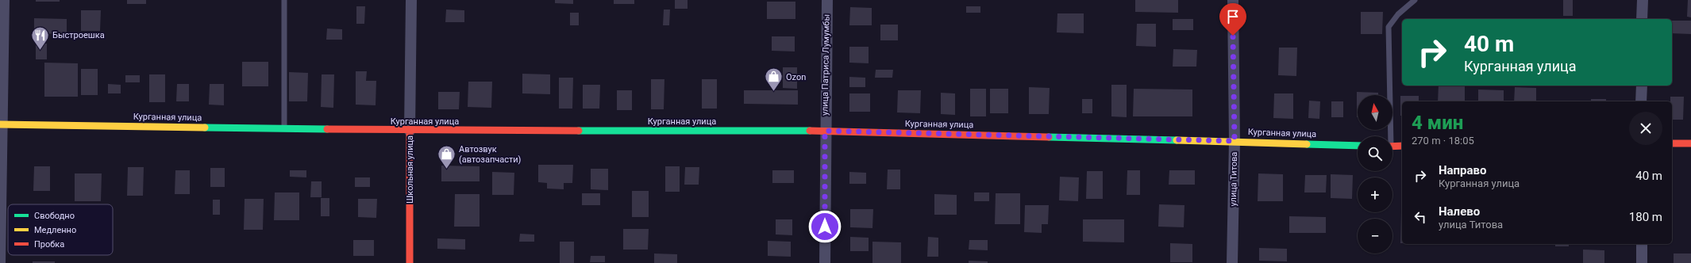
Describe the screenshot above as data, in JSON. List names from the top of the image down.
{
  "streets": {
    "street": [
      "улица Патриса Лумумбы",
      "Курганная улица",
      "Школьная улица",
      "улица Титова"
    ]
  },
  "crossings": [
    ["улица Патриса Лумумбы", "Курганная улица"],
    ["Курганная улица", "Школьная улица"],
    ["Курганная улица", "улица Титова"]
  ],
  "places": {
    "restaurant": ["Быстроешка"],
    "shop": ["Ozon", "Автозвук (автозапчасти)"]
  },
  "legend": ["Свободно", "Медленно", "Пробка"],
  "north": "top",
  "page": {
    "turn": ["40 m", "Курганная улица"],
    "map_buttons": ["+", "−"],
    "heading": ["4 мин", "270 m · 18:05"],
    "list": [
      {
        "name": "Направо",
        "note": "Курганная улица",
        "value": "40 m"
      },
      {
        "name": "Налево",
        "note": "улица Титова",
        "value": "180 m"
      }
    ]
  }
}
